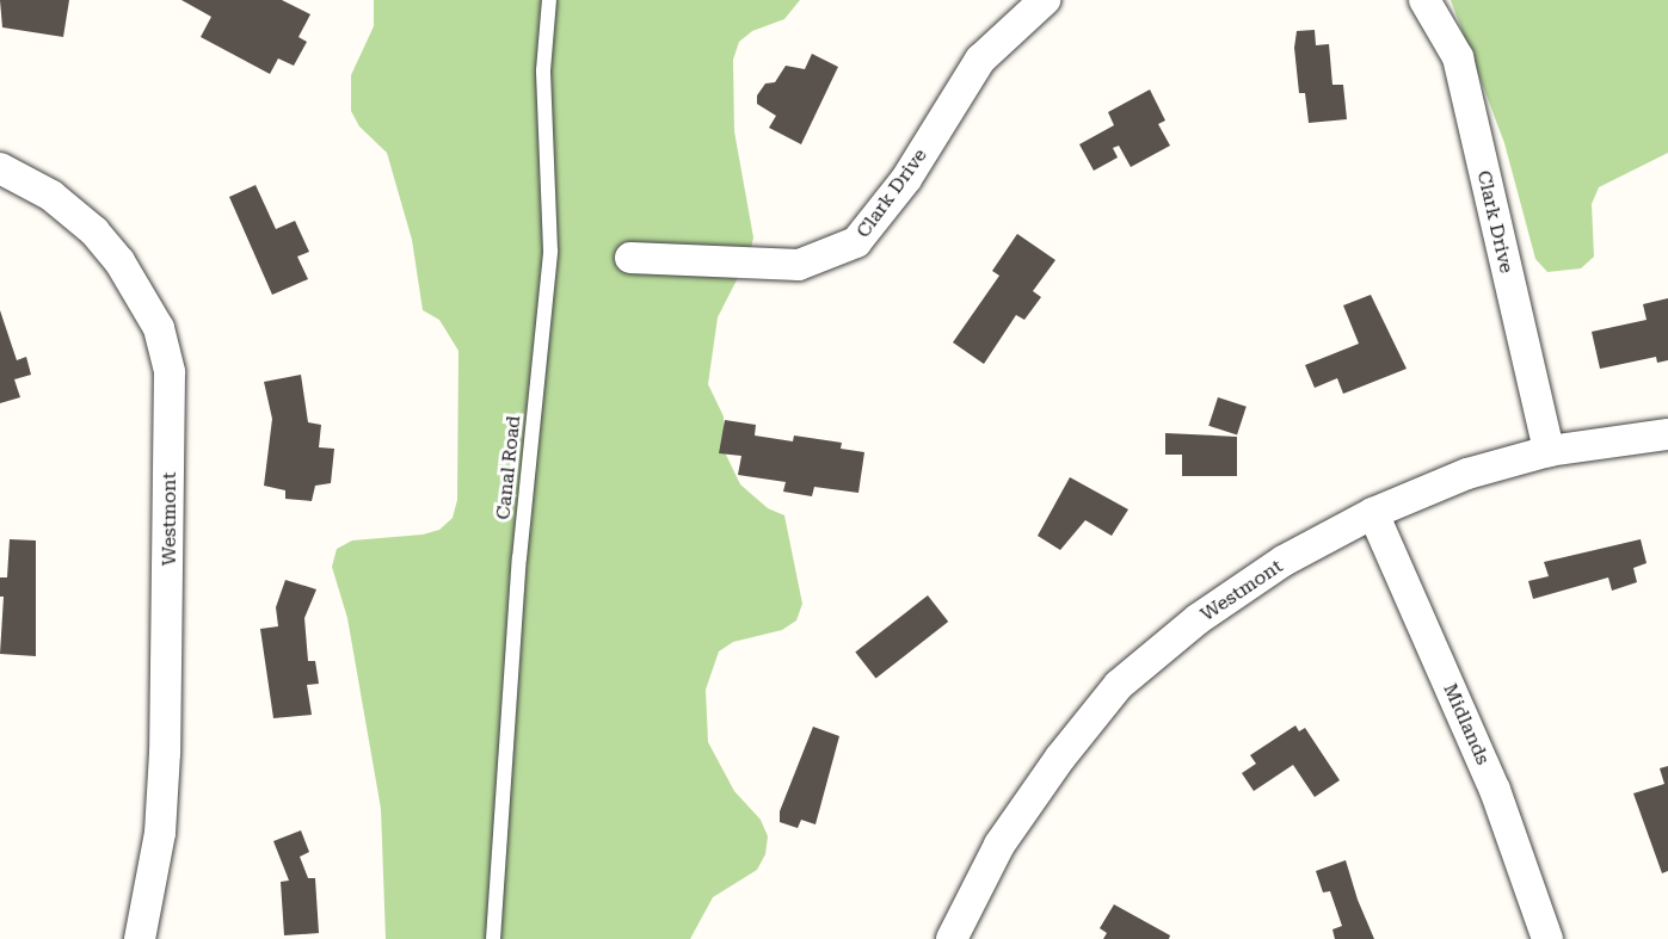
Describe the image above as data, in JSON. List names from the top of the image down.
{
  "streets": {
    "street": ["Clark Drive", "Westmont", "Midlands"],
    "lane": ["Canal Road"]
  },
  "crossings": [
    ["Clark Drive", "Westmont"],
    ["Westmont", "Midlands"]
  ]
}
